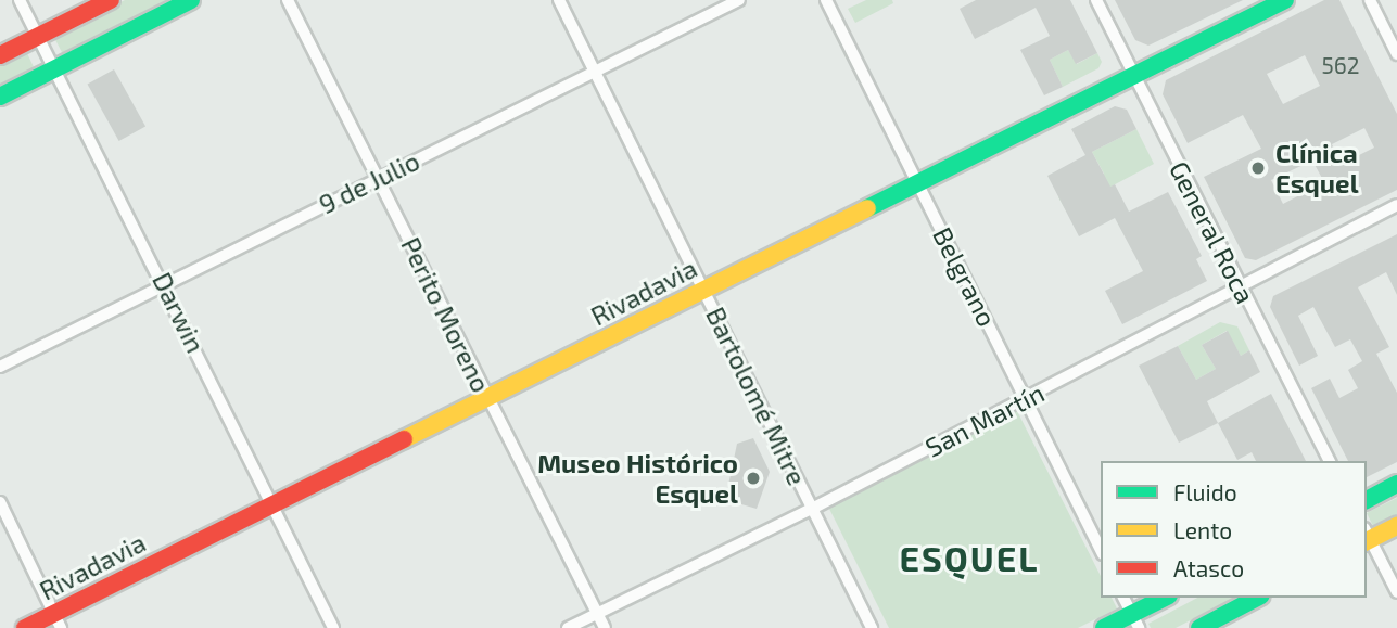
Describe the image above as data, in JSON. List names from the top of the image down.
{
  "streets": {
    "main road": ["Rivadavia"],
    "street": [
      "9 de Julio",
      "General Roca",
      "Belgrano",
      "Darwin",
      "Perito Moreno",
      "Bartolomé Mitre",
      "San Martín"
    ]
  },
  "crossings": [
    ["9 de Julio", "Darwin"],
    ["9 de Julio", "Perito Moreno"],
    ["9 de Julio", "Bartolomé Mitre"],
    ["General Roca", "Rivadavia"],
    ["General Roca", "San Martín"],
    ["Belgrano", "Rivadavia"],
    ["Belgrano", "San Martín"],
    ["Rivadavia", "Darwin"],
    ["Rivadavia", "Perito Moreno"],
    ["Rivadavia", "Bartolomé Mitre"],
    ["Perito Moreno", "San Martín"],
    ["Bartolomé Mitre", "San Martín"]
  ],
  "districts": ["ESQUEL"],
  "places": ["Clínica Esquel", "Museo Histórico Esquel"],
  "house_numbers": ["562"],
  "legend": ["Fluido", "Lento", "Atasco"]
}
